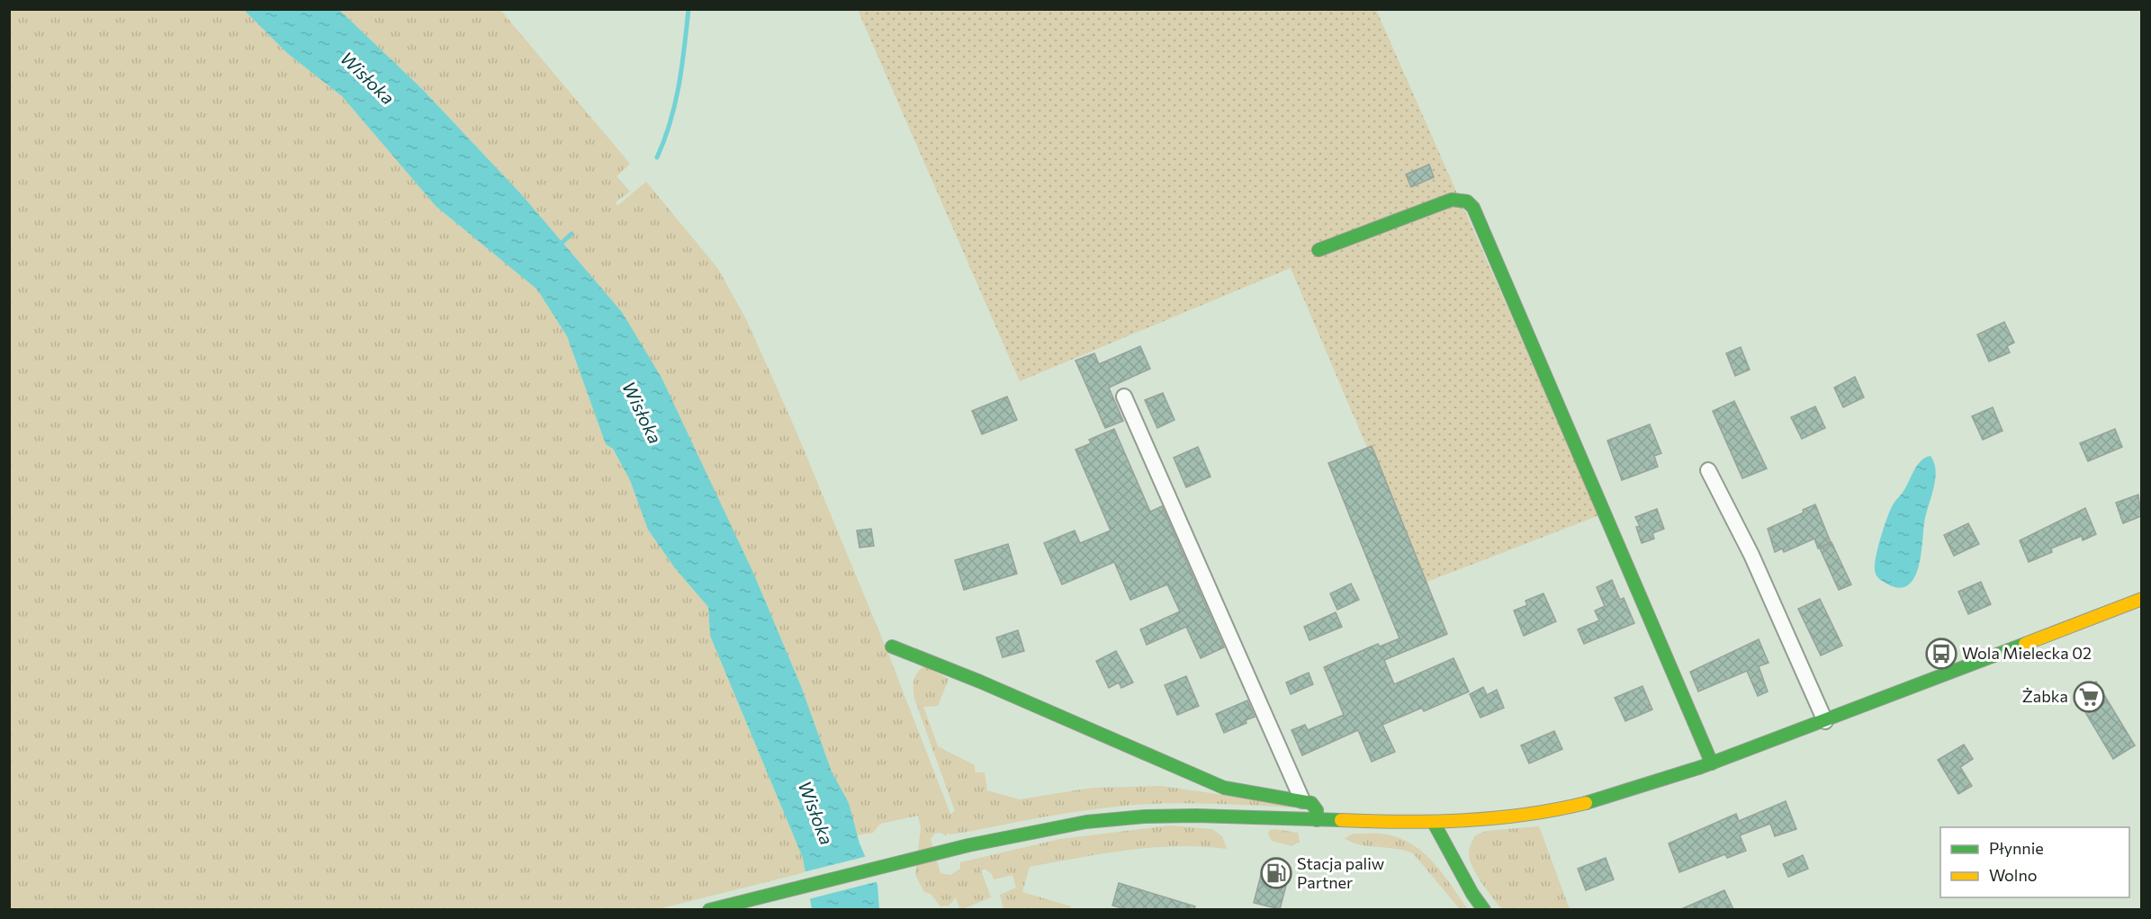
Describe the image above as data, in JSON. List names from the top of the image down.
{
  "water": ["Wisłoka"],
  "places": {
    "bus stop": ["Wola Mielecka 02"],
    "supermarket": ["Żabka"],
    "fuel station": ["Stacja paliw Partner"]
  },
  "legend": ["Płynnie", "Wolno"]
}
